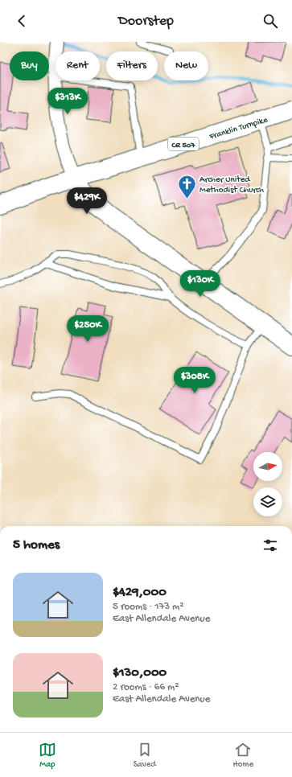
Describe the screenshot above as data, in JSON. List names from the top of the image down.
{
  "streets": {
    "main road": ["Franklin Turnpike", "CR 507"]
  },
  "crossings": [
    ["Franklin Turnpike", "CR 507"]
  ],
  "places": {
    "church": ["Archer United Methodist Church"]
  },
  "north": "right",
  "page": {
    "header": "Doorstep",
    "chip": [
      "Buy",
      "Rent",
      "Filters",
      "New"
    ],
    "price": [
      "$313K",
      "$429K",
      "$130K",
      "$250K",
      "$308K"
    ],
    "heading": "5 homes",
    "list": [
      {
        "name": "$429,000",
        "note": "5 rooms · 173 m² · East Allendale Avenue"
      },
      {
        "name": "$130,000",
        "note": "2 rooms · 66 m² · East Allendale Avenue"
      }
    ],
    "tabs": ["Map", "Saved", "Home"]
  }
}
